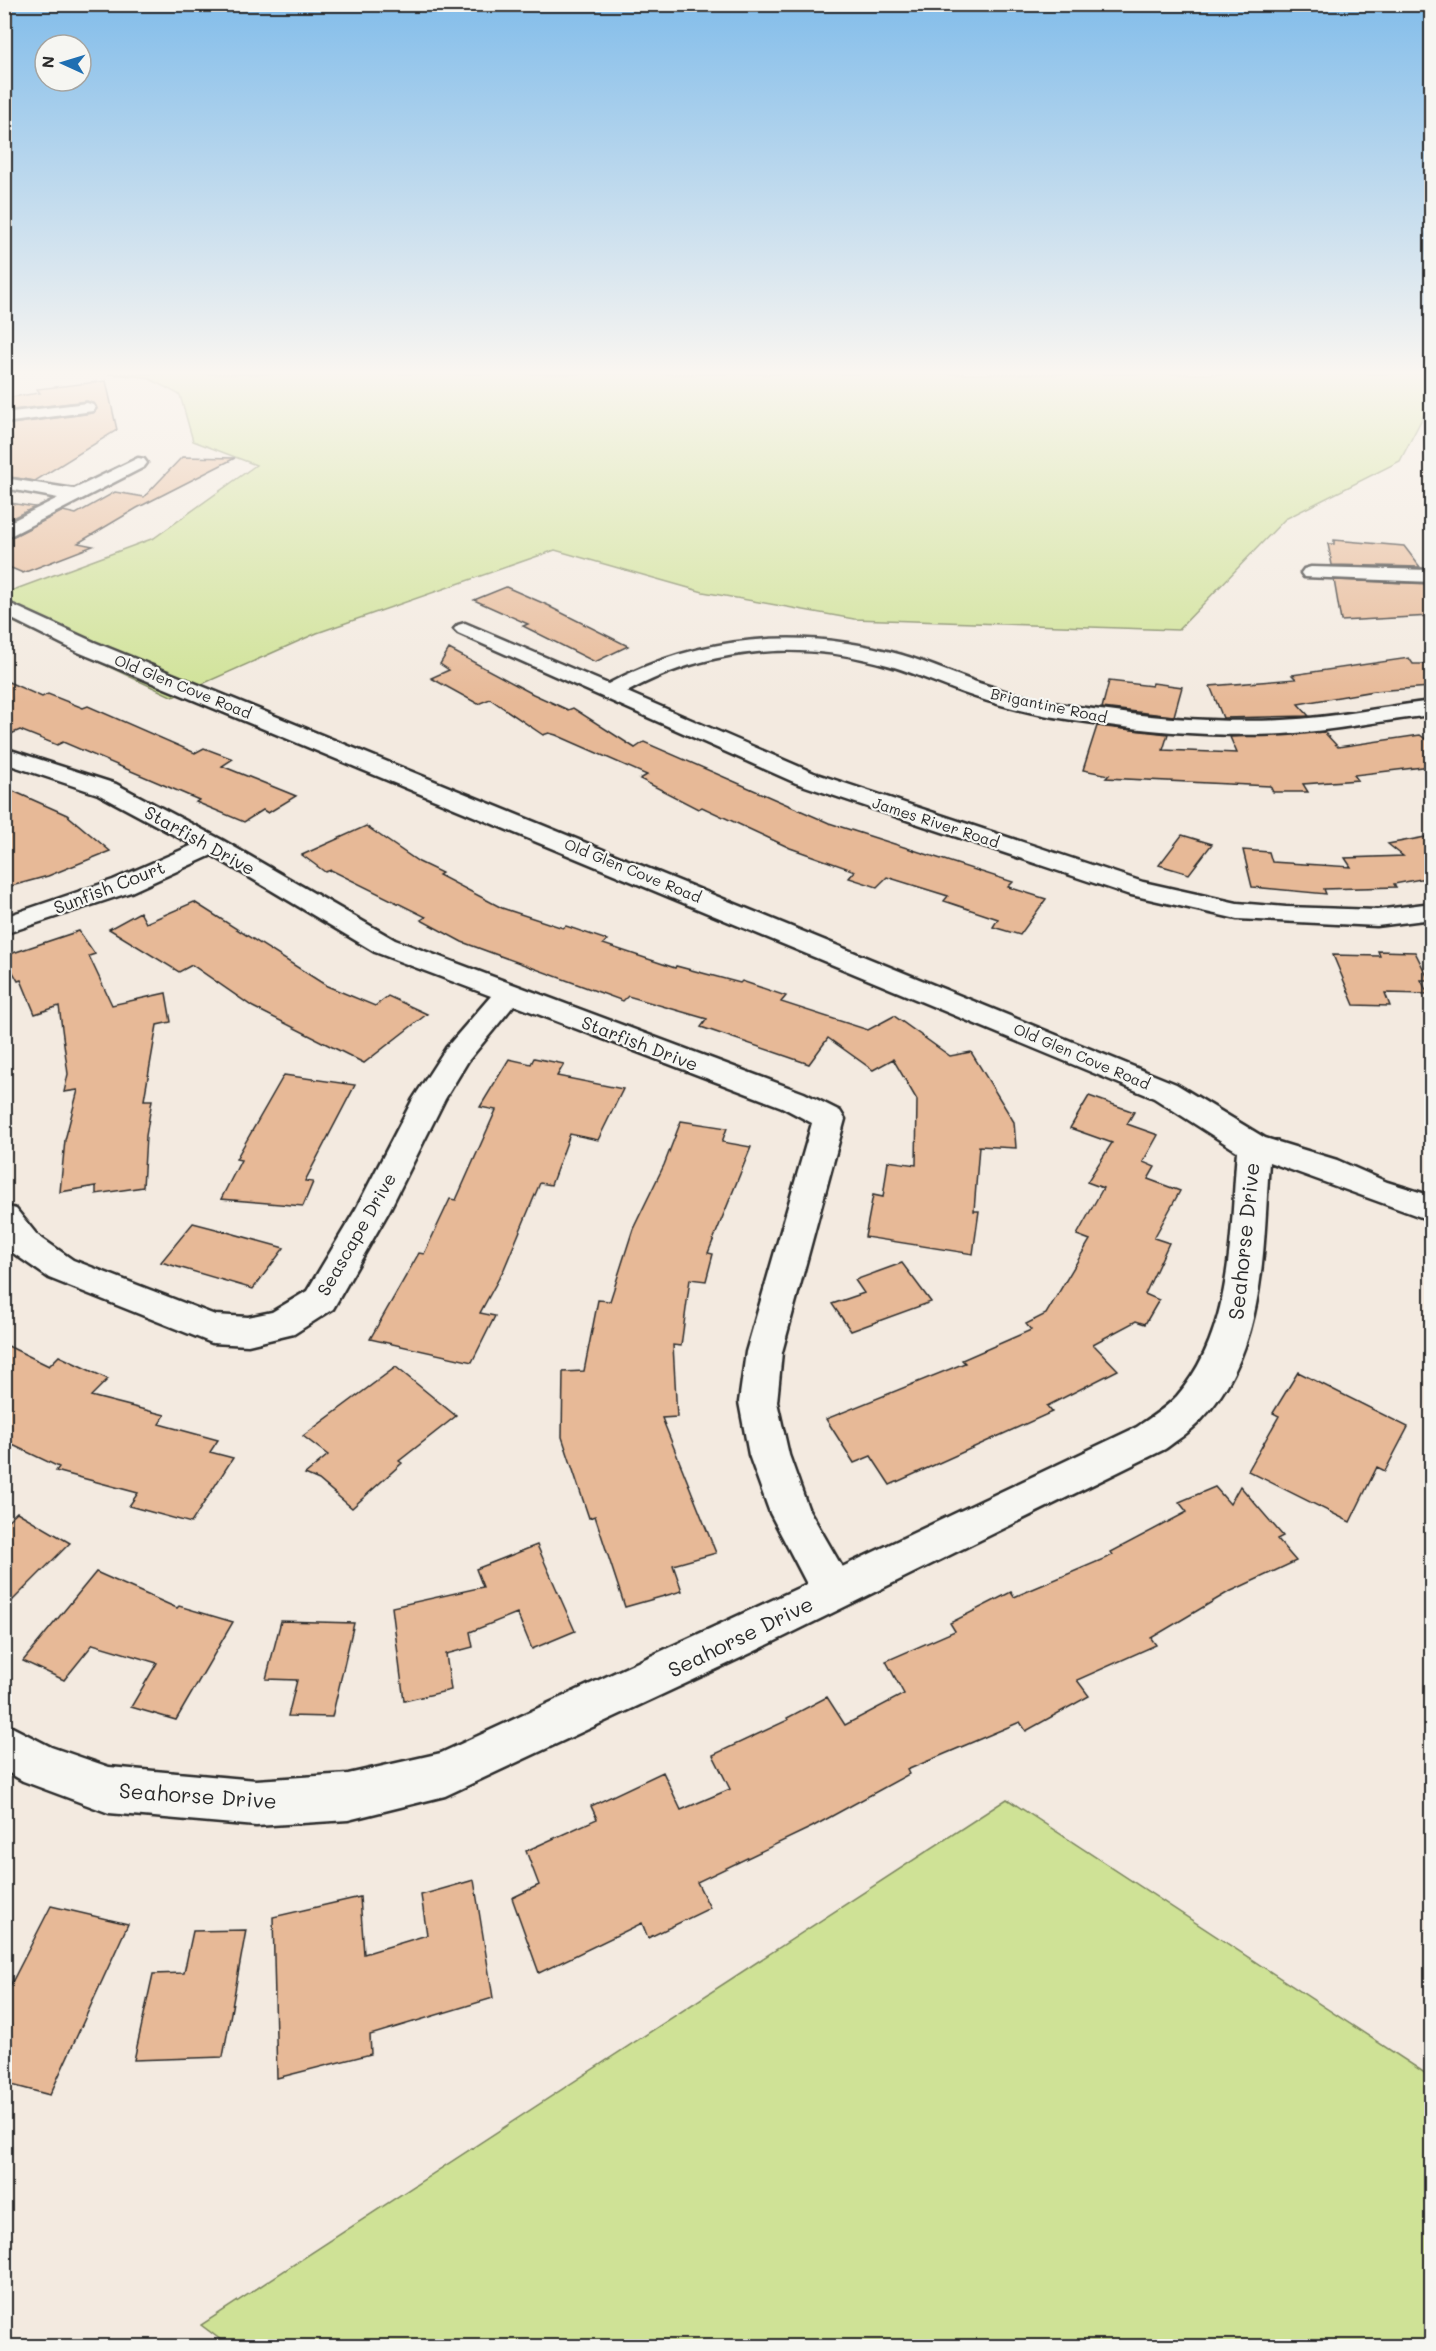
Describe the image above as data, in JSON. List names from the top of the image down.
{
  "streets": {
    "street": [
      "Old Glen Cove Road",
      "Brigantine Road",
      "James River Road",
      "Starfish Drive",
      "Sunfish Court",
      "Seascape Drive",
      "Seahorse Drive"
    ]
  },
  "crossings": [
    ["Old Glen Cove Road", "Seahorse Drive"],
    ["Brigantine Road", "James River Road"],
    ["Starfish Drive", "Sunfish Court"],
    ["Starfish Drive", "Seascape Drive"],
    ["Starfish Drive", "Seahorse Drive"]
  ],
  "north": "left"
}
